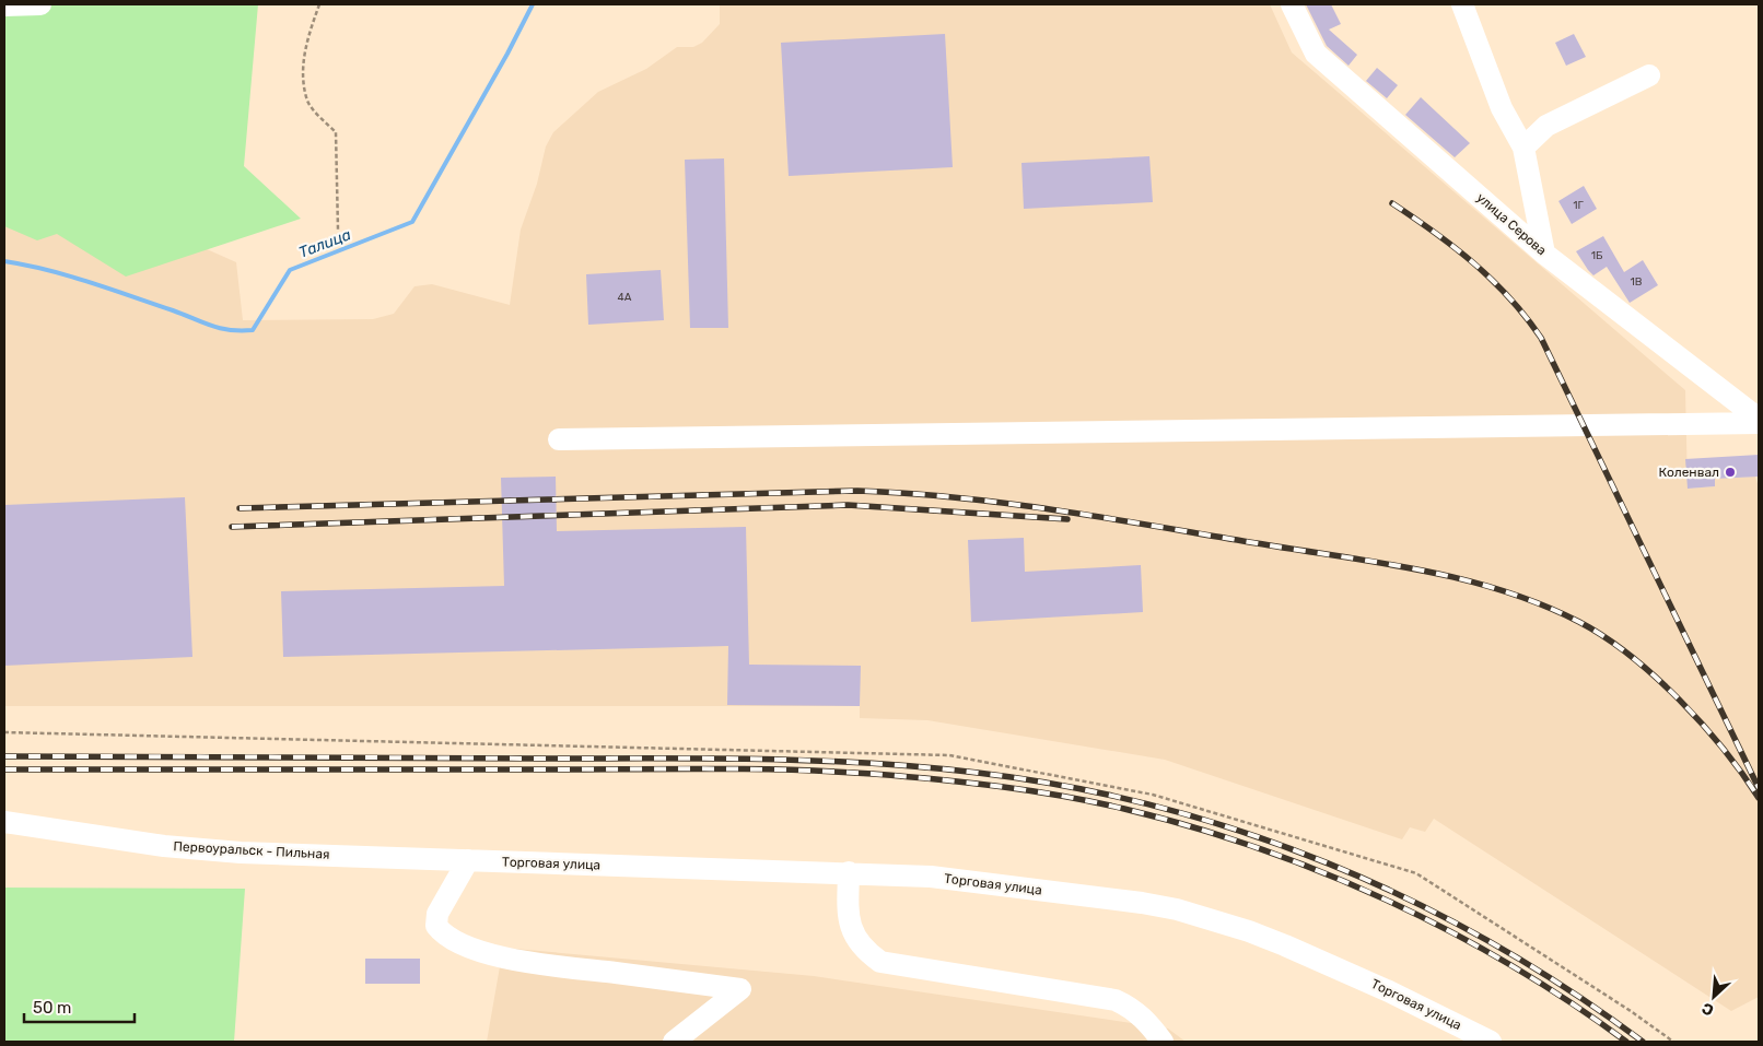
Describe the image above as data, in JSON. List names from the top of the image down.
{
  "streets": {
    "street": ["улица Серова", "Первоуральск - Пильная", "Торговая улица"]
  },
  "crossings": [
    ["Первоуральск - Пильная", "Торговая улица"]
  ],
  "water": ["Талица"],
  "places": ["Коленвал"],
  "house_numbers": [
    "1Г",
    "1Б",
    "1В",
    "4А"
  ],
  "scale_bar": "50 m",
  "north": "bottom left"
}
